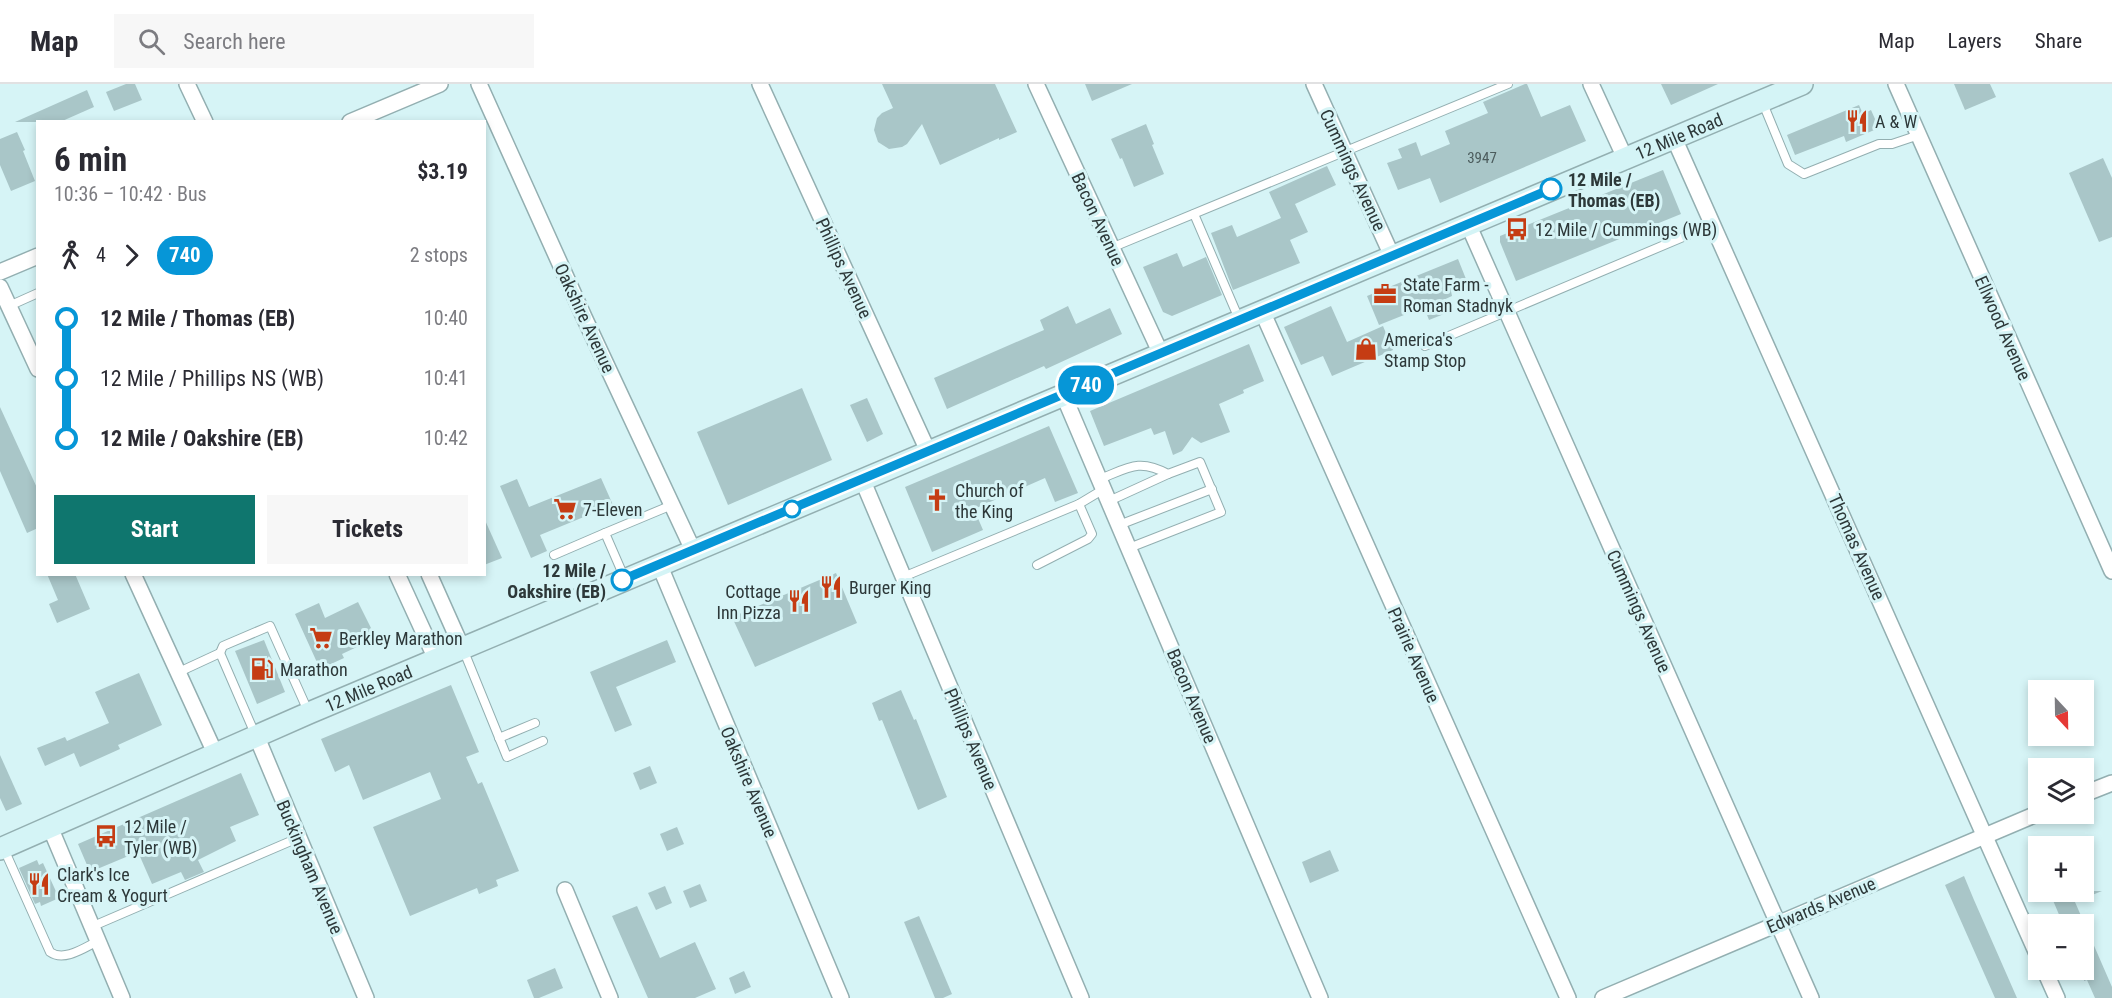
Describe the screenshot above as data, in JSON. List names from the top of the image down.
{
  "streets": {
    "main road": ["12 Mile Road"],
    "street": [
      "Cummings Avenue",
      "Bacon Avenue",
      "Phillips Avenue",
      "Oakshire Avenue",
      "Ellwood Avenue",
      "Thomas Avenue",
      "Prairie Avenue",
      "Buckingham Avenue",
      "Edwards Avenue"
    ]
  },
  "crossings": [
    ["12 Mile Road", "Cummings Avenue"],
    ["12 Mile Road", "Bacon Avenue"],
    ["12 Mile Road", "Phillips Avenue"],
    ["12 Mile Road", "Oakshire Avenue"],
    ["12 Mile Road", "Thomas Avenue"],
    ["12 Mile Road", "Prairie Avenue"],
    ["12 Mile Road", "Buckingham Avenue"],
    ["Cummings Avenue", "Edwards Avenue"],
    ["Thomas Avenue", "Edwards Avenue"]
  ],
  "places": {
    "restaurant": [
      "A & W",
      "Burger King",
      "Cottage Inn Pizza",
      "Clark's Ice Cream & Yogurt"
    ],
    "other": ["12 Mile / Thomas (EB)", "12 Mile / Oakshire (EB)"],
    "bus stop": ["12 Mile / Cummings (WB)", "12 Mile / Tyler (WB)"],
    "office": ["State Farm - Roman Stadnyk"],
    "shop": ["America's Stamp Stop"],
    "church": ["Church of the King"],
    "supermarket": ["7-Eleven", "Berkley Marathon"],
    "fuel station": ["Marathon"]
  },
  "lines": ["bus line 740"],
  "house_numbers": ["3947"],
  "north": "bottom",
  "page": {
    "header": "Map",
    "search": "Search here",
    "nav": ["Map", "Layers", "Share"],
    "on_map": "740",
    "heading": ["6 min", "10:36 – 10:42 · Bus", "$3.19"],
    "legs": ["4", "740", "2 stops"],
    "list": [
      {
        "name": "12 Mile / Thomas (EB)",
        "value": "10:40"
      },
      {
        "name": "12 Mile / Phillips NS (WB)",
        "value": "10:41"
      },
      {
        "name": "12 Mile / Oakshire (EB)",
        "value": "10:42"
      }
    ],
    "buttons": ["Start", "Tickets"],
    "map_buttons": ["+", "−"]
  }
}
